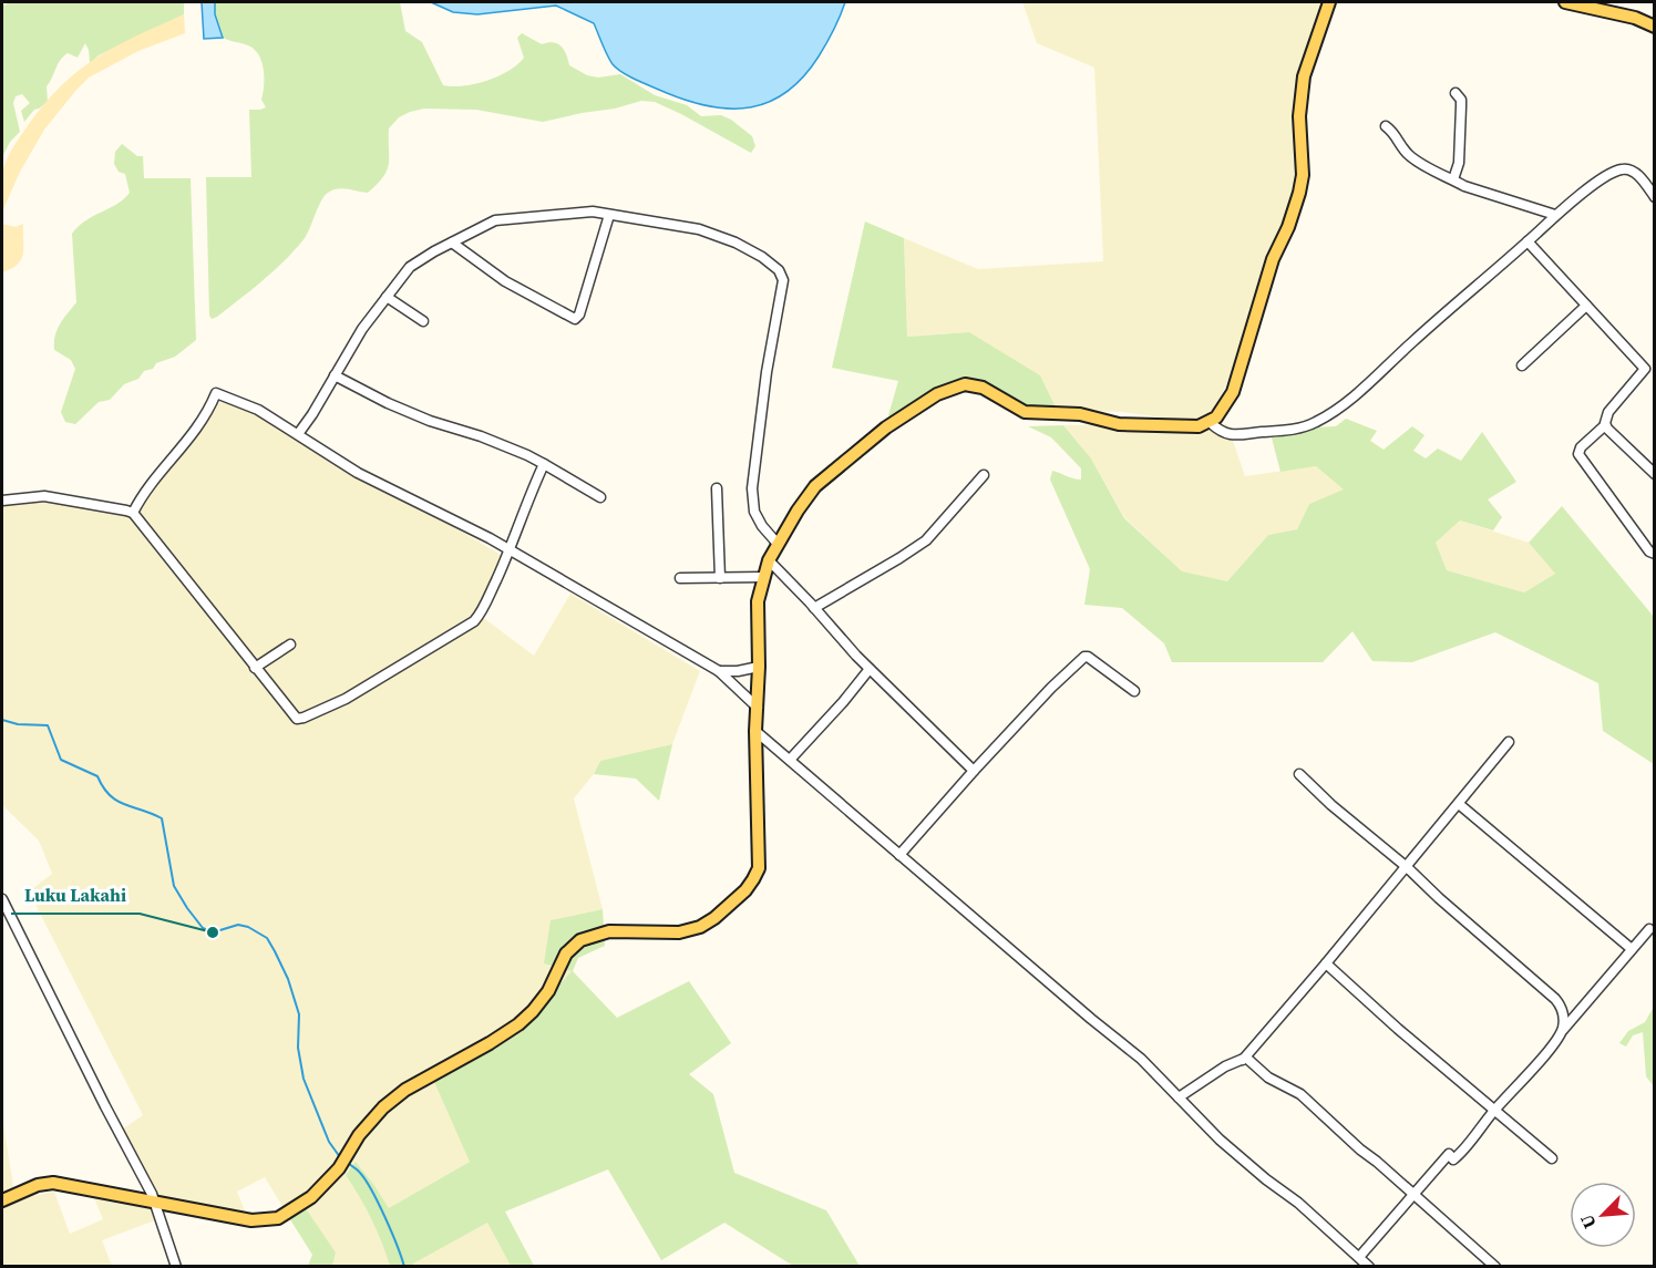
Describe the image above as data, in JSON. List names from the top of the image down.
{
  "places": ["Luku Lakahi"],
  "north": "bottom left"
}
